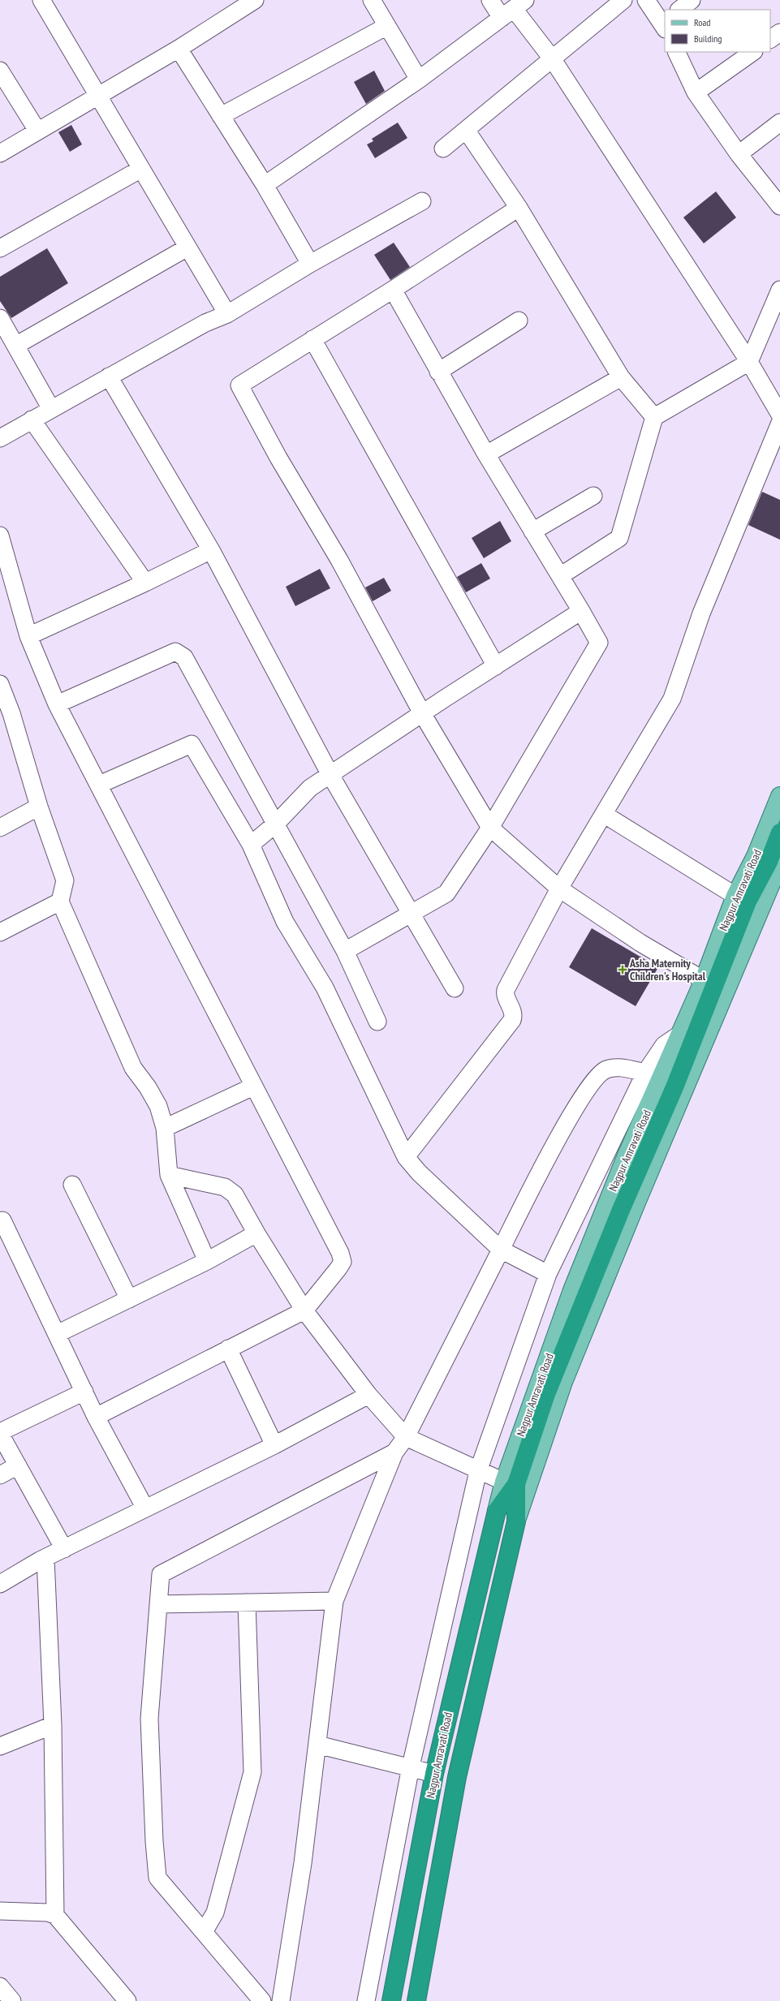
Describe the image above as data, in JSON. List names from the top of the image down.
{
  "streets": {
    "highway": ["Nagpur Amravati Road"]
  },
  "places": {
    "health": ["Asha Maternity Children's Hospital"]
  },
  "legend": ["Road", "Building"]
}
